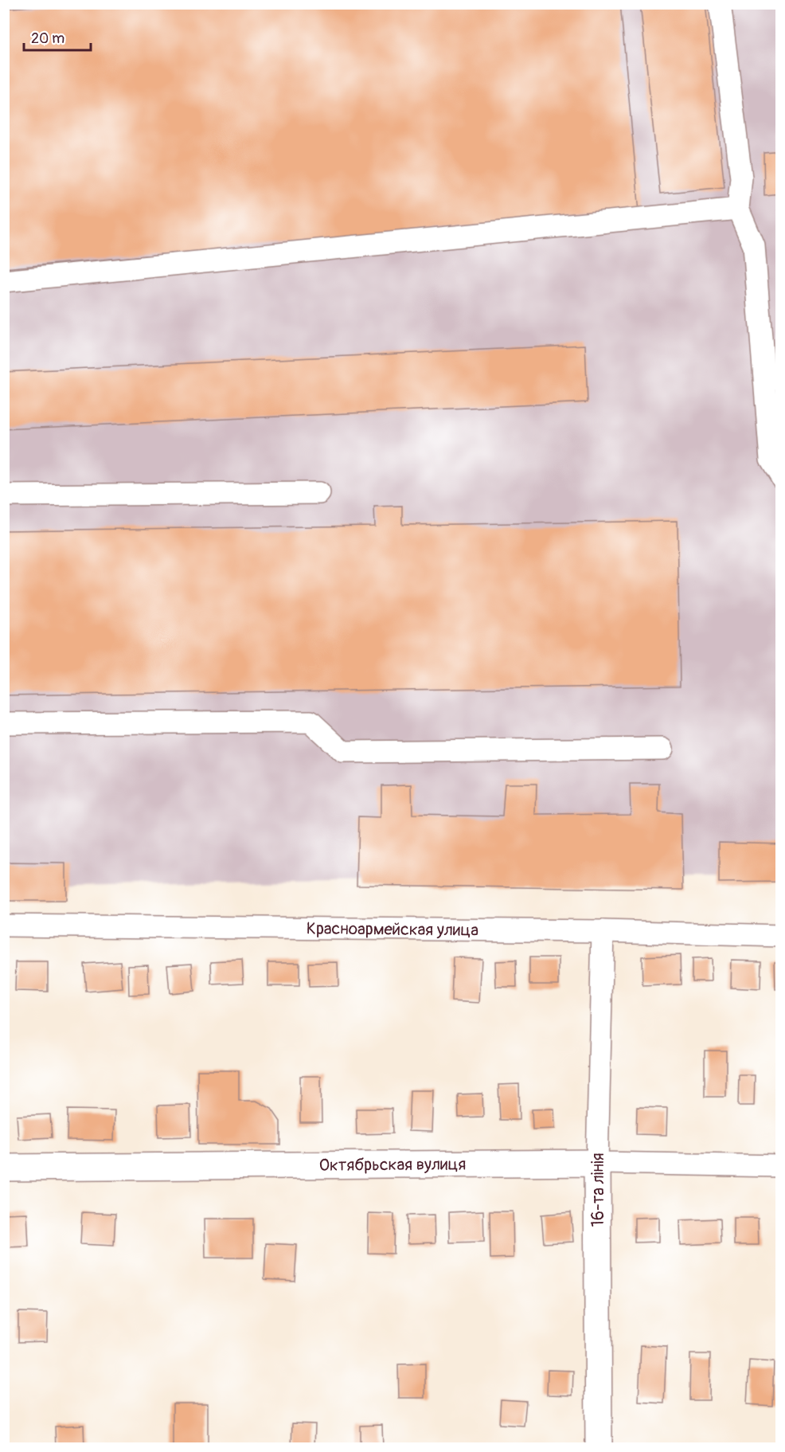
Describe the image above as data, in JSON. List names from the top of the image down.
{
  "streets": {
    "main road": ["Октябрьская вулиця", "16-та лінія"],
    "street": ["Красноармейская улица"]
  },
  "crossings": [
    ["Красноармейская улица", "16-та лінія"],
    ["Октябрьская вулиця", "16-та лінія"]
  ],
  "scale_bar": "20 m"
}
